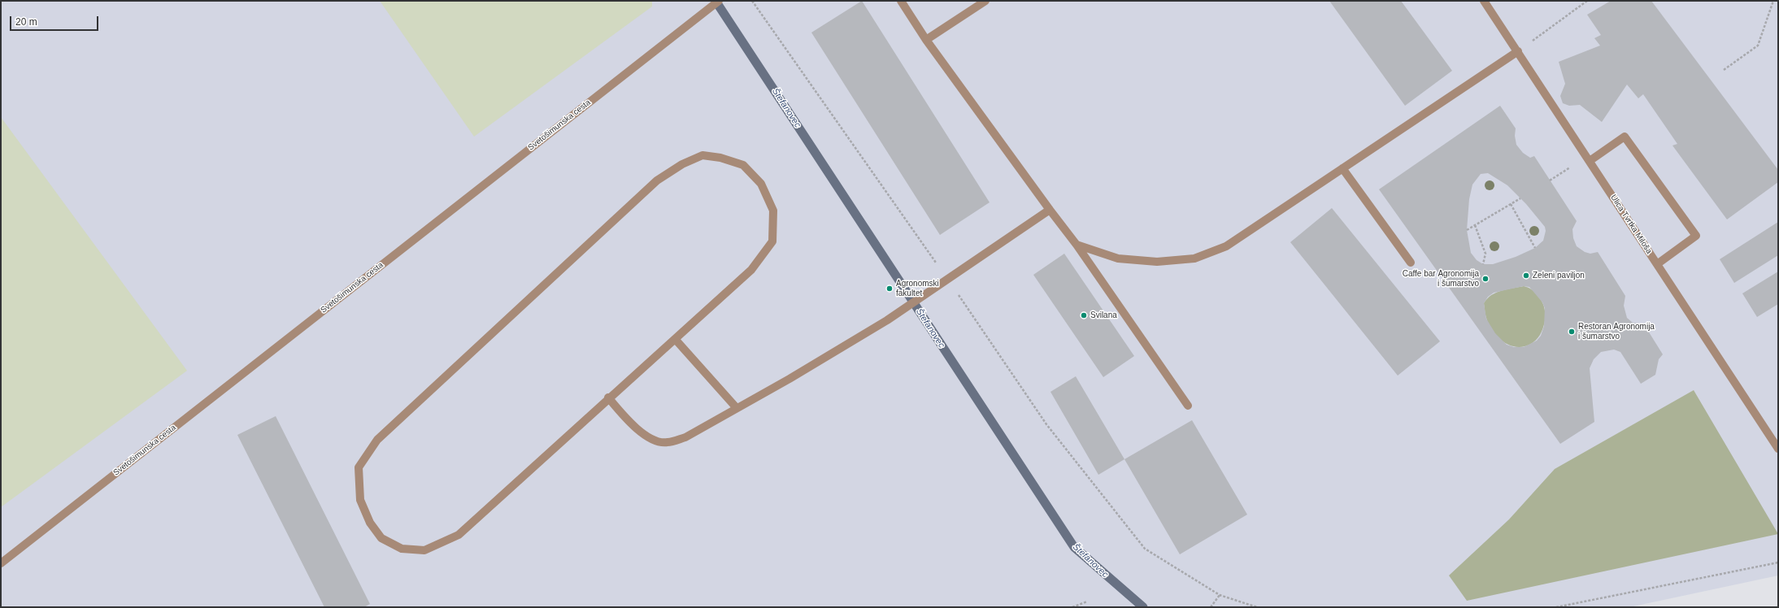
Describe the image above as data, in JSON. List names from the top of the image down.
{
  "streets": {
    "street": ["Svetošimunska cesta", "Ulica Tvrtka Miloša"]
  },
  "water": ["Štefanovec"],
  "places": [
    "Zeleni paviljon",
    "Caffe bar Agronomija i šumarstvo",
    "Agronomski fakultet",
    "Svilana",
    "Restoran Agronomija i šumarstvo"
  ],
  "scale_bar": "20 m"
}
